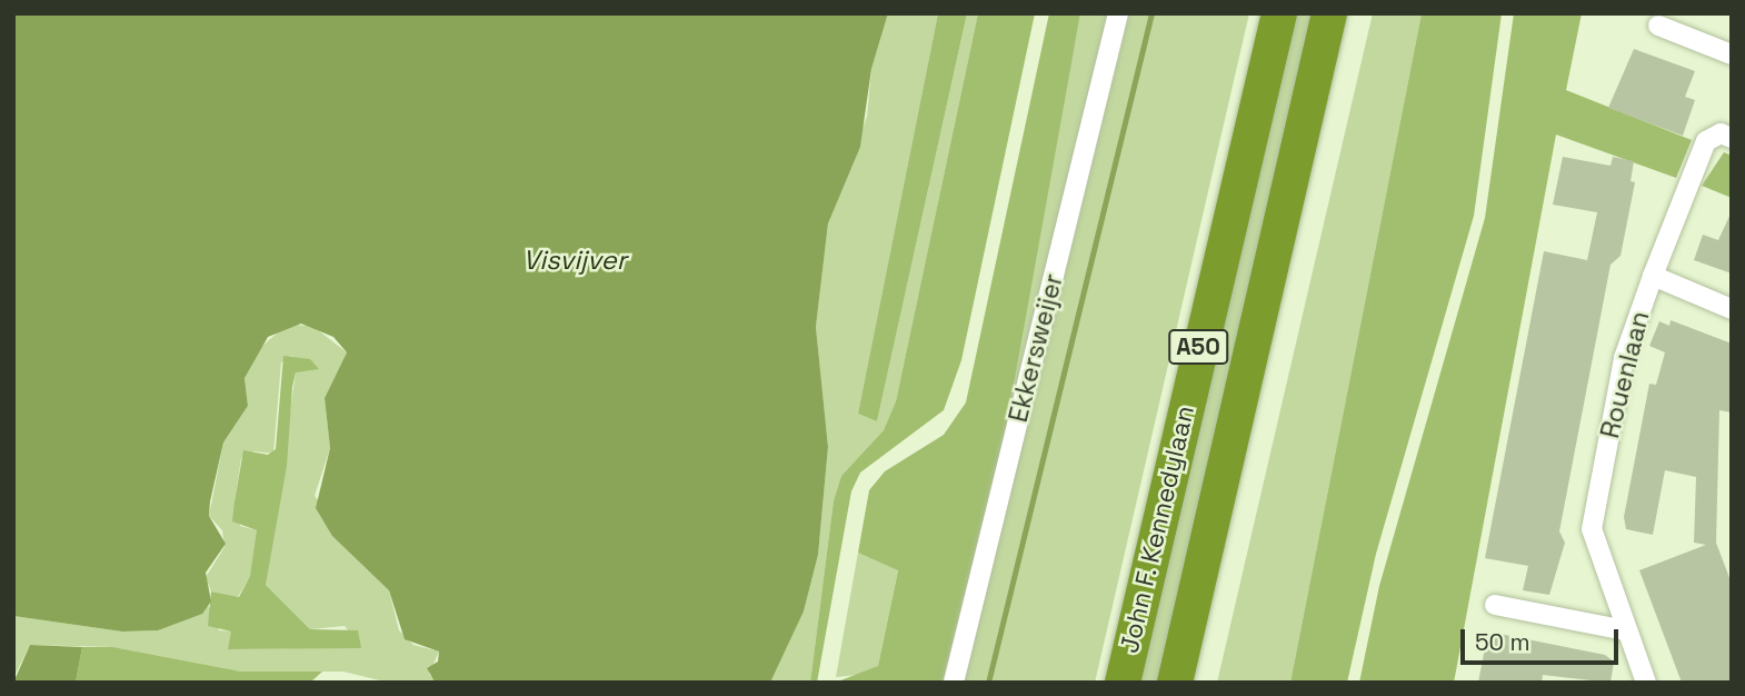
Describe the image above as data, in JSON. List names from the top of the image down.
{
  "streets": {
    "highway": ["A50", "John F. Kennedylaan"],
    "street": ["Ekkersweijer", "Rouenlaan"]
  },
  "water": ["Visvijver"],
  "scale_bar": "50 m"
}
